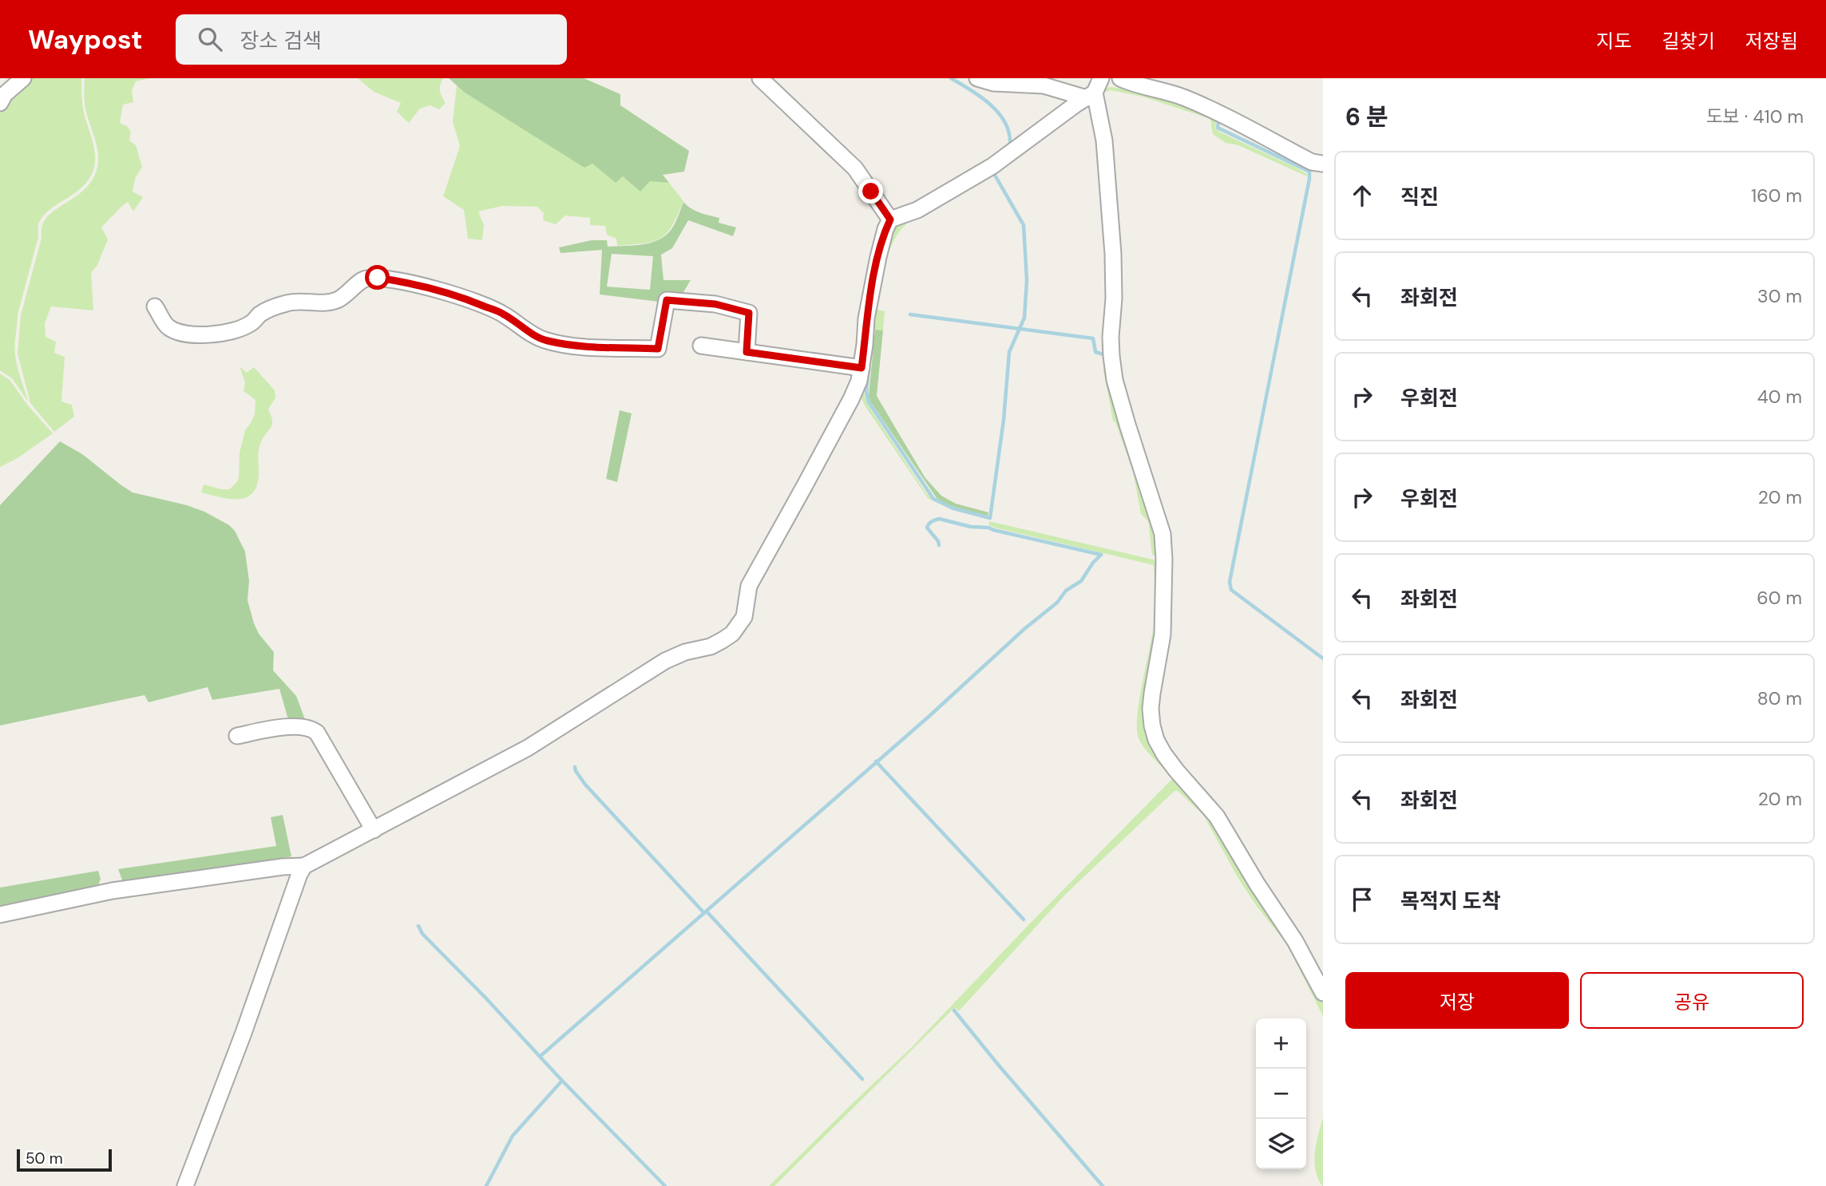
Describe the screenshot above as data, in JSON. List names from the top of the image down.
{
  "scale_bar": "50 m",
  "page": {
    "header": "Waypost",
    "search": "장소 검색",
    "nav": ["지도", "길찾기", "저장됨"],
    "heading": ["6 분", "도보 · 410 m"],
    "list": [
      ["직진", "160 m"],
      ["좌회전", "30 m"],
      ["우회전", "40 m"],
      ["우회전", "20 m"],
      ["좌회전", "60 m"],
      ["좌회전", "80 m"],
      ["좌회전", "20 m"],
      "목적지 도착"
    ],
    "buttons": ["저장", "공유"],
    "map_buttons": ["+", "−"],
    "scale": "50 m"
  }
}
